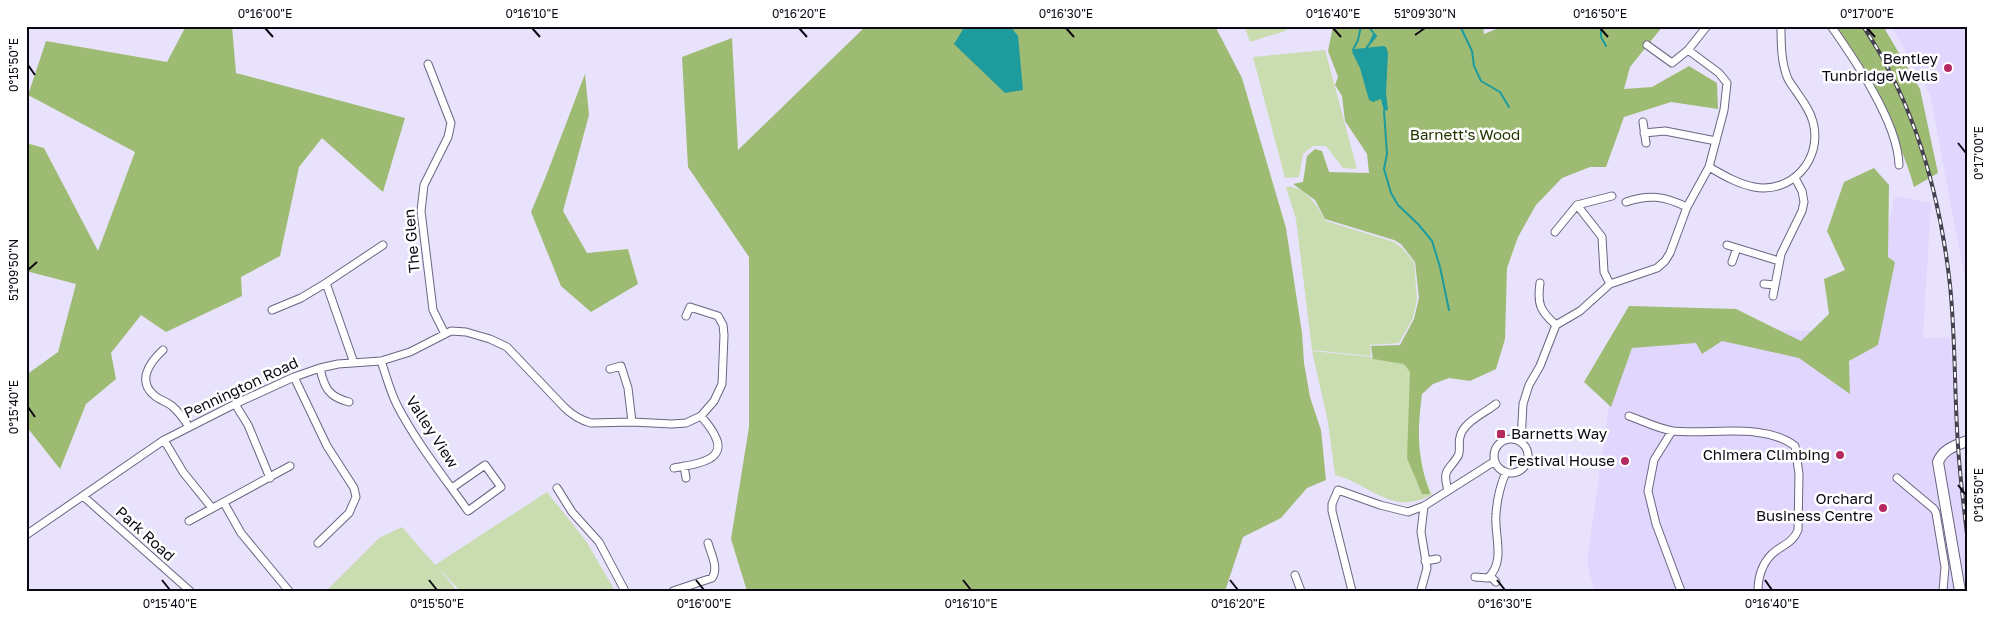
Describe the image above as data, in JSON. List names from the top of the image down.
{
  "streets": {
    "street": [
      "The Glen",
      "Pennington Road",
      "Valley View",
      "Park Road"
    ]
  },
  "crossings": [
    ["The Glen", "Pennington Road"],
    ["Pennington Road", "Valley View"],
    ["Pennington Road", "Park Road"]
  ],
  "parks": ["Barnett's Wood"],
  "places": {
    "other": [
      "Bentley Tunbridge Wells",
      "Chimera Climbing",
      "Festival House",
      "Orchard Business Centre"
    ],
    "transit": ["Barnetts Way"]
  },
  "coordinates": [
    "0°16'00\"E",
    "0°16'10\"E",
    "0°16'20\"E",
    "0°16'30\"E",
    "0°16'40\"E",
    "51°09'30\"N",
    "0°16'50\"E",
    "0°17'00\"E",
    "0°15'50\"E",
    "51°09'50\"N",
    "0°15'40\"E"
  ]
}
